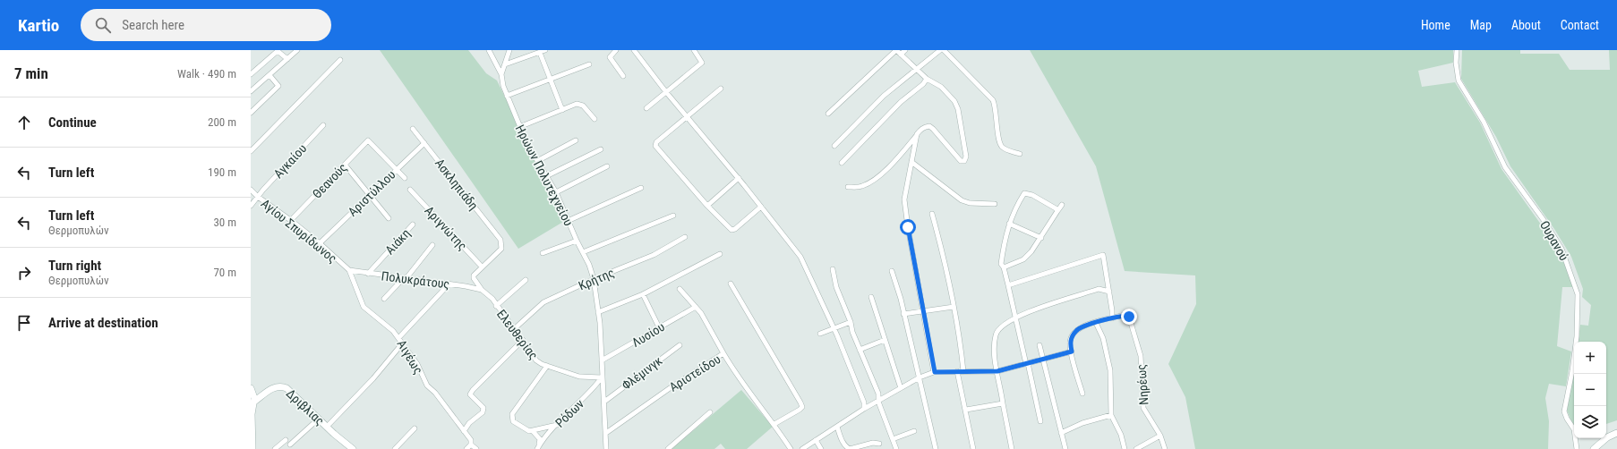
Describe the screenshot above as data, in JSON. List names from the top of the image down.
{
  "streets": {
    "street": [
      "Αγκαίου",
      "Ηρώων Πολυτεχνείου",
      "Θεανούς",
      "Ασκληπιάδη",
      "Αριστύλλου",
      "Αριγνώτης",
      "Αγίου Σπυρίδωνος",
      "Ουρανού",
      "Αιάκη",
      "Κρήτης",
      "Πολυκράτους",
      "Ελευθερίας",
      "Λυσίου",
      "Αιγέως",
      "Φλέμινγκ",
      "Αριστείδου",
      "Νηρέως",
      "Δριβλιας",
      "Ρόδων"
    ]
  },
  "crossings": [
    ["Αγκαίου", "Αγίου Σπυρίδωνος"],
    ["Ηρώων Πολυτεχνείου", "Κρήτης"],
    ["Ηρώων Πολυτεχνείου", "Ελευθερίας"],
    ["Ηρώων Πολυτεχνείου", "Λυσίου"],
    ["Ηρώων Πολυτεχνείου", "Φλέμινγκ"],
    ["Ηρώων Πολυτεχνείου", "Αριστείδου"],
    ["Ηρώων Πολυτεχνείου", "Ρόδων"],
    ["Θεανούς", "Αριστύλλου"],
    ["Θεανούς", "Αγίου Σπυρίδωνος"],
    ["Ασκληπιάδη", "Αριστύλλου"],
    ["Ασκληπιάδη", "Αριγνώτης"],
    ["Ασκληπιάδη", "Ελευθερίας"],
    ["Αριστύλλου", "Αγίου Σπυρίδωνος"],
    ["Αριγνώτης", "Ελευθερίας"],
    ["Αγίου Σπυρίδωνος", "Πολυκράτους"],
    ["Αγίου Σπυρίδωνος", "Αιγέως"],
    ["Αιάκη", "Πολυκράτους"],
    ["Κρήτης", "Ελευθερίας"],
    ["Πολυκράτους", "Ελευθερίας"],
    ["Πολυκράτους", "Αιγέως"],
    ["Ελευθερίας", "Ρόδων"]
  ],
  "page": {
    "header": "Kartio",
    "search": "Search here",
    "nav": [
      "Home",
      "Map",
      "About",
      "Contact"
    ],
    "heading": ["7 min", "Walk · 490 m"],
    "list": [
      ["Continue", "200 m"],
      ["Turn left", "190 m"],
      ["Turn left", "Θερμοπυλών", "30 m"],
      ["Turn right", "Θερμοπυλών", "70 m"],
      "Arrive at destination"
    ],
    "map_buttons": ["+", "−"]
  }
}
